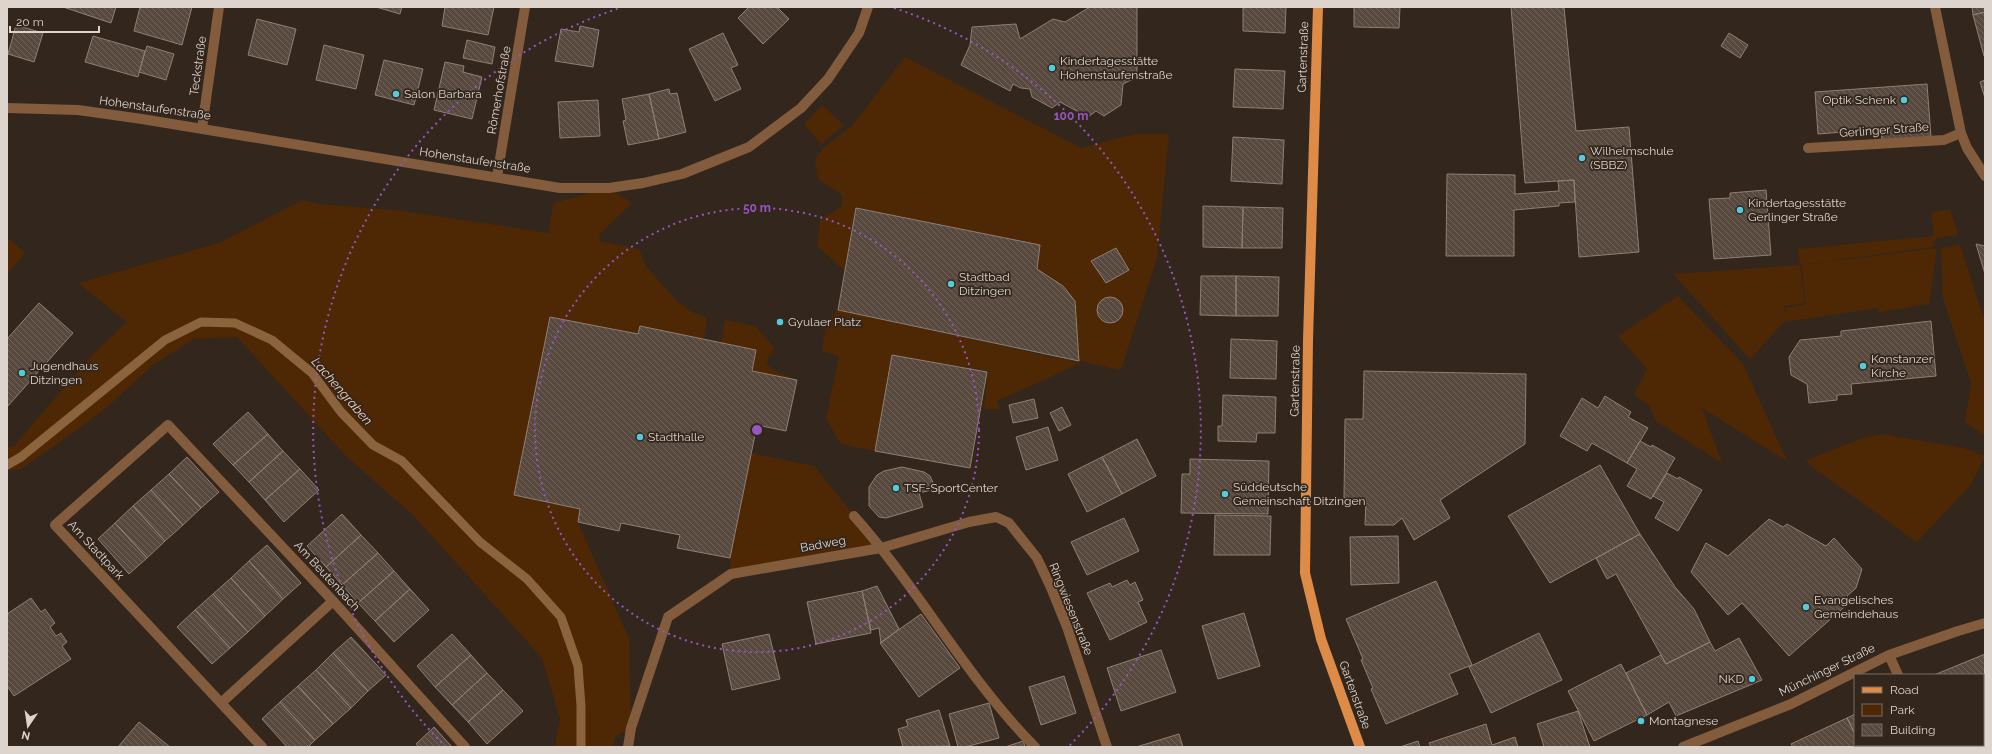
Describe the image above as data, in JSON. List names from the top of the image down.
{
  "streets": {
    "main road": ["Gartenstraße"],
    "street": [
      "Teckstraße",
      "Römerhofstraße",
      "Hohenstaufenstraße",
      "Gerlinger Straße",
      "Badweg",
      "Am Stadtpark",
      "Am Beutenbach",
      "Ringwiesenstraße",
      "Münchinger Straße"
    ]
  },
  "crossings": [
    ["Teckstraße", "Hohenstaufenstraße"],
    ["Römerhofstraße", "Hohenstaufenstraße"],
    ["Badweg", "Ringwiesenstraße"],
    ["Am Stadtpark", "Am Beutenbach"]
  ],
  "water": ["Lachengraben"],
  "places": [
    "Kindertagesstätte Hohenstaufenstraße",
    "Salon Barbara",
    "Optik Schenk",
    "Wilhelmschule (SBBZ)",
    "Kindertagesstätte Gerlinger Straße",
    "Stadtbad Ditzingen",
    "Gyulaer Platz",
    "Konstanzer Kirche",
    "Jugendhaus Ditzingen",
    "Stadthalle",
    "TSF-SportCenter",
    "Süddeutsche Gemeinschaft Ditzingen",
    "Evangelisches Gemeindehaus",
    "NKD",
    "Montagnese"
  ],
  "legend": ["Road", "Park", "Building"],
  "scale_bar": "20 m",
  "north": "bottom",
  "rings": ["100 m", "50 m"]
}
